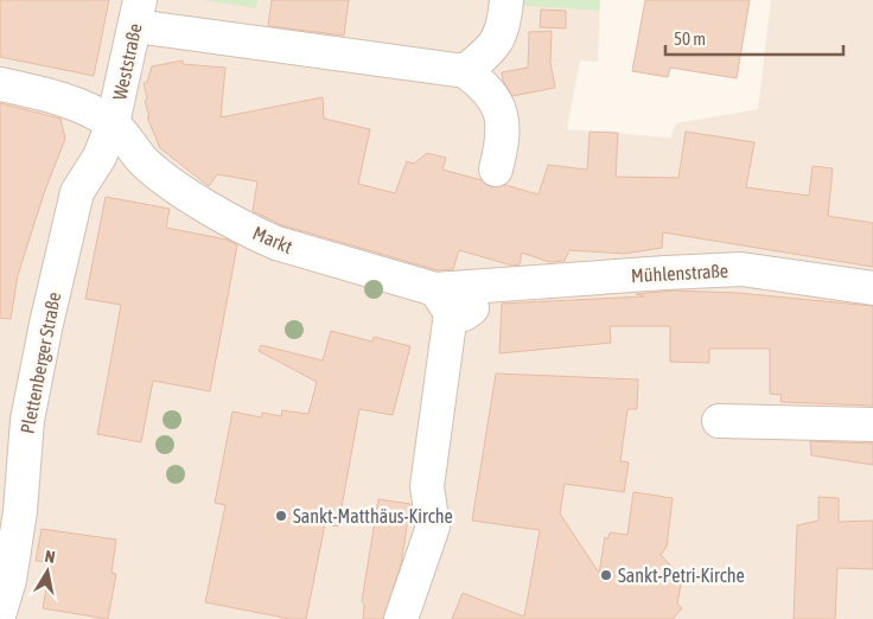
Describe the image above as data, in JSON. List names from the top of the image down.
{
  "streets": {
    "street": [
      "Weststraße",
      "Markt",
      "Mühlenstraße",
      "Plettenberger Straße"
    ]
  },
  "crossings": [
    ["Weststraße", "Markt"],
    ["Weststraße", "Plettenberger Straße"],
    ["Markt", "Mühlenstraße"],
    ["Markt", "Plettenberger Straße"]
  ],
  "places": ["Sankt-Matthäus-Kirche", "Sankt-Petri-Kirche"],
  "scale_bar": "50 m",
  "north": "top"
}
